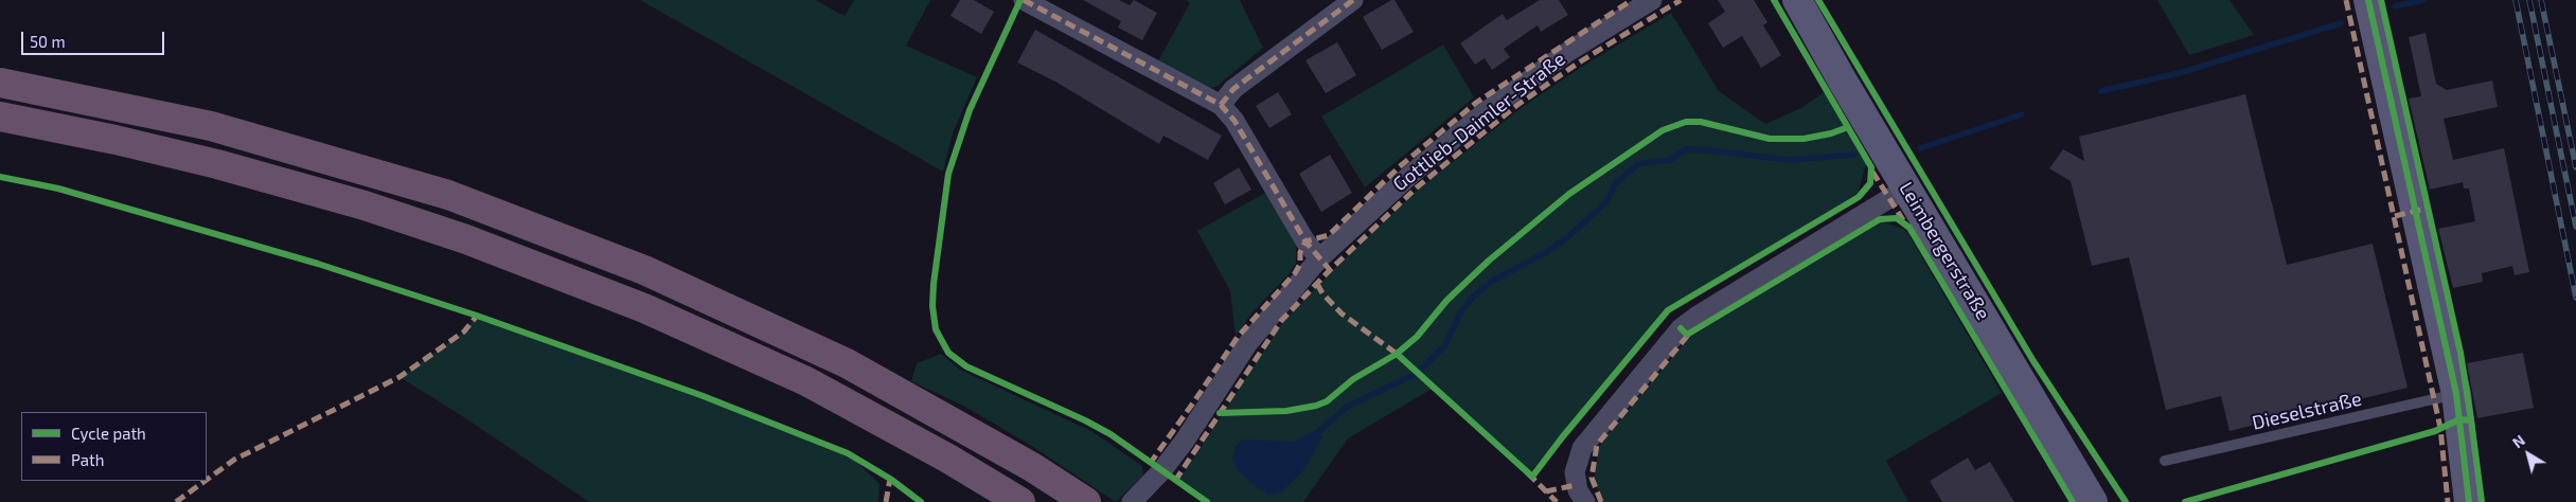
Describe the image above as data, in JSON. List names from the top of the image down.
{
  "streets": {
    "street": ["Gottlieb-Daimler-Straße", "Leimbergerstraße"],
    "lane": ["Dieselstraße"]
  },
  "legend": ["Cycle path", "Path"],
  "scale_bar": "50 m",
  "north": "top left"
}
